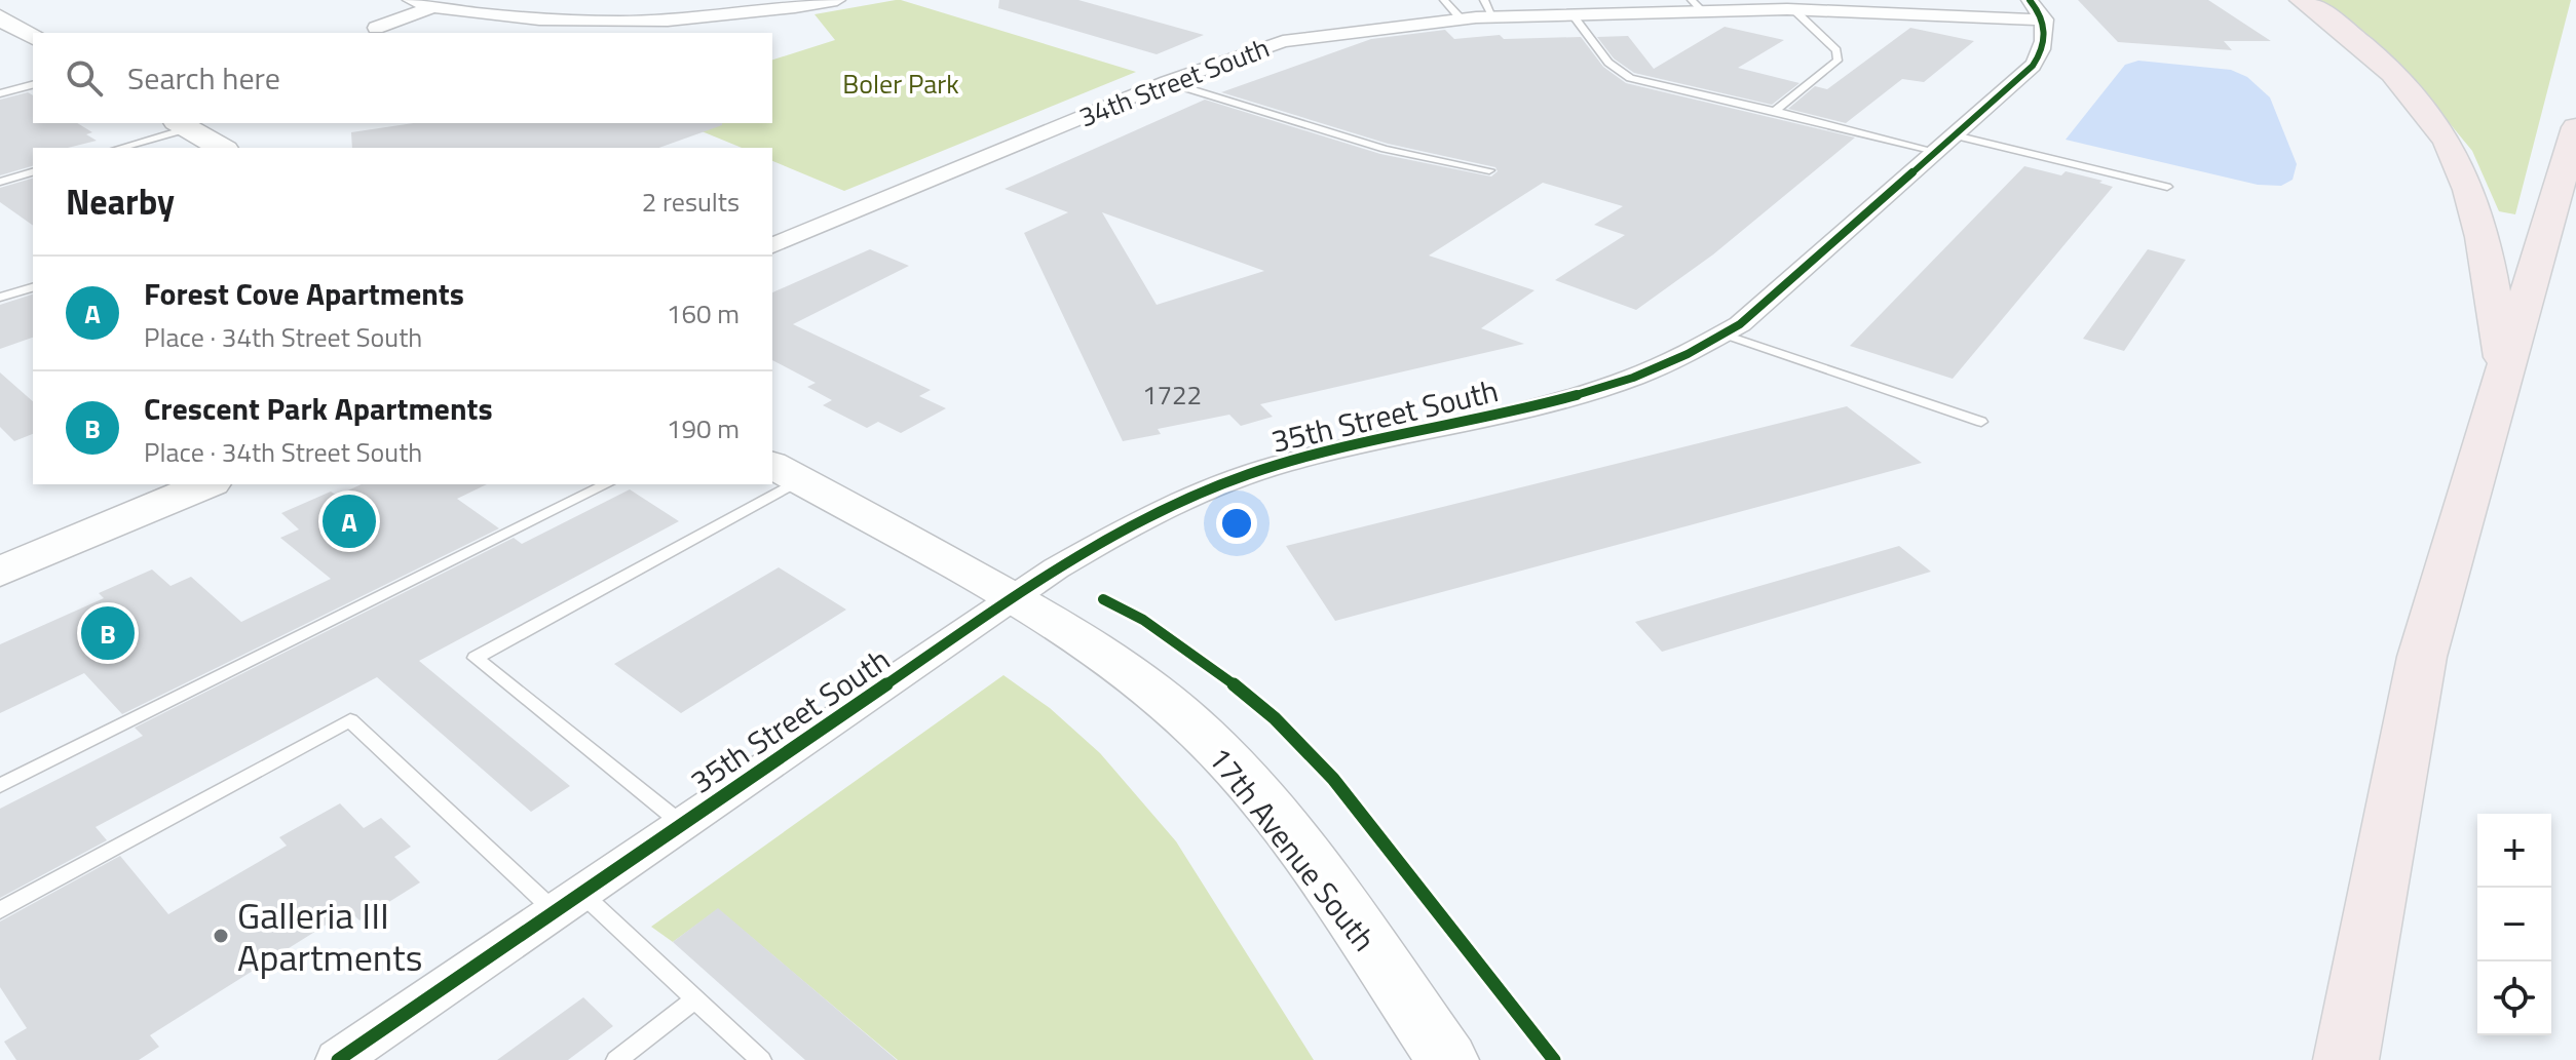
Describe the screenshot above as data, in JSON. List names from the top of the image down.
{
  "streets": {
    "street": ["34th Street South", "35th Street South", "17th Avenue South"]
  },
  "crossings": [
    ["34th Street South", "35th Street South"],
    ["35th Street South", "17th Avenue South"]
  ],
  "parks": ["Boler Park"],
  "places": ["Galleria III Apartments"],
  "house_numbers": ["1722"],
  "page": {
    "search": "Search here",
    "heading": ["Nearby", "2 results"],
    "list": [
      {
        "mark": "A",
        "name": "Forest Cove Apartments",
        "note": "Place · 34th Street South",
        "value": "160 m"
      },
      {
        "mark": "B",
        "name": "Crescent Park Apartments",
        "note": "Place · 34th Street South",
        "value": "190 m"
      }
    ],
    "pins": ["A", "B"],
    "map_buttons": ["+", "−"]
  }
}
